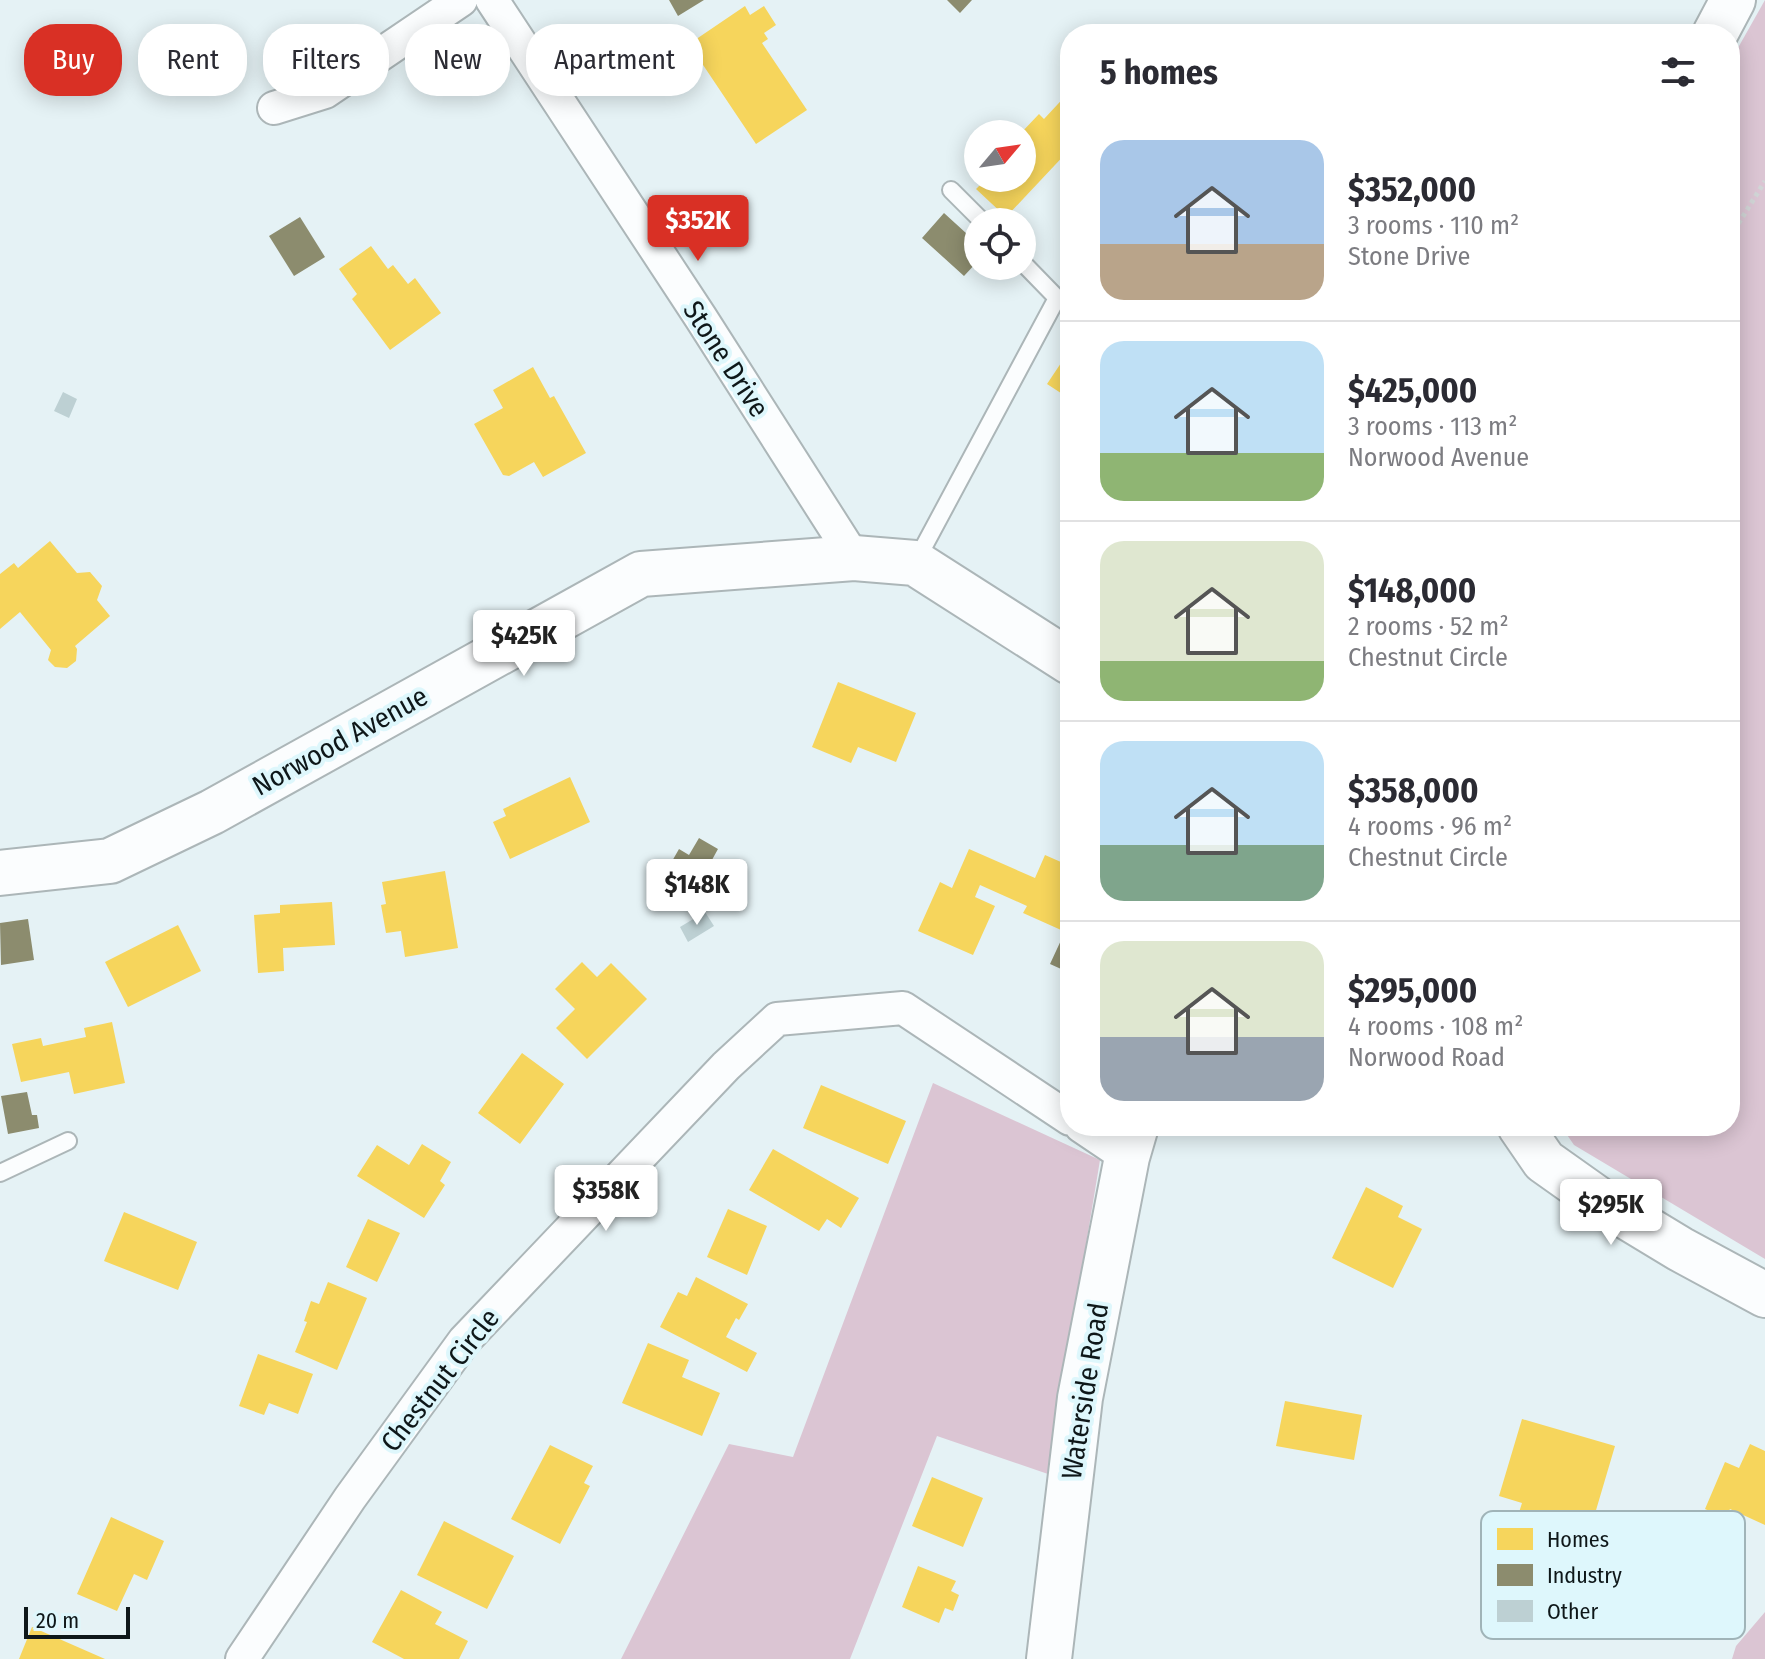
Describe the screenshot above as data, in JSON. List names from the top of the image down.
{
  "streets": {
    "street": [
      "Stone Drive",
      "Norwood Avenue",
      "Chestnut Circle",
      "Waterside Road"
    ]
  },
  "crossings": [
    ["Stone Drive", "Norwood Avenue"]
  ],
  "legend": ["Homes", "Industry", "Other"],
  "scale_bar": "20 m",
  "north": "top right",
  "page": {
    "chip": [
      "Buy",
      "Rent",
      "Filters",
      "New",
      "Apartment"
    ],
    "heading": "5 homes",
    "list": [
      {
        "name": "$352,000",
        "note": "3 rooms · 110 m² · Stone Drive"
      },
      {
        "name": "$425,000",
        "note": "3 rooms · 113 m² · Norwood Avenue"
      },
      {
        "name": "$148,000",
        "note": "2 rooms · 52 m² · Chestnut Circle"
      },
      {
        "name": "$358,000",
        "note": "4 rooms · 96 m² · Chestnut Circle"
      },
      {
        "name": "$295,000",
        "note": "4 rooms · 108 m² · Norwood Road"
      }
    ],
    "price": [
      "$352K",
      "$425K",
      "$148K",
      "$358K",
      "$295K"
    ],
    "scale": "20 m"
  }
}
